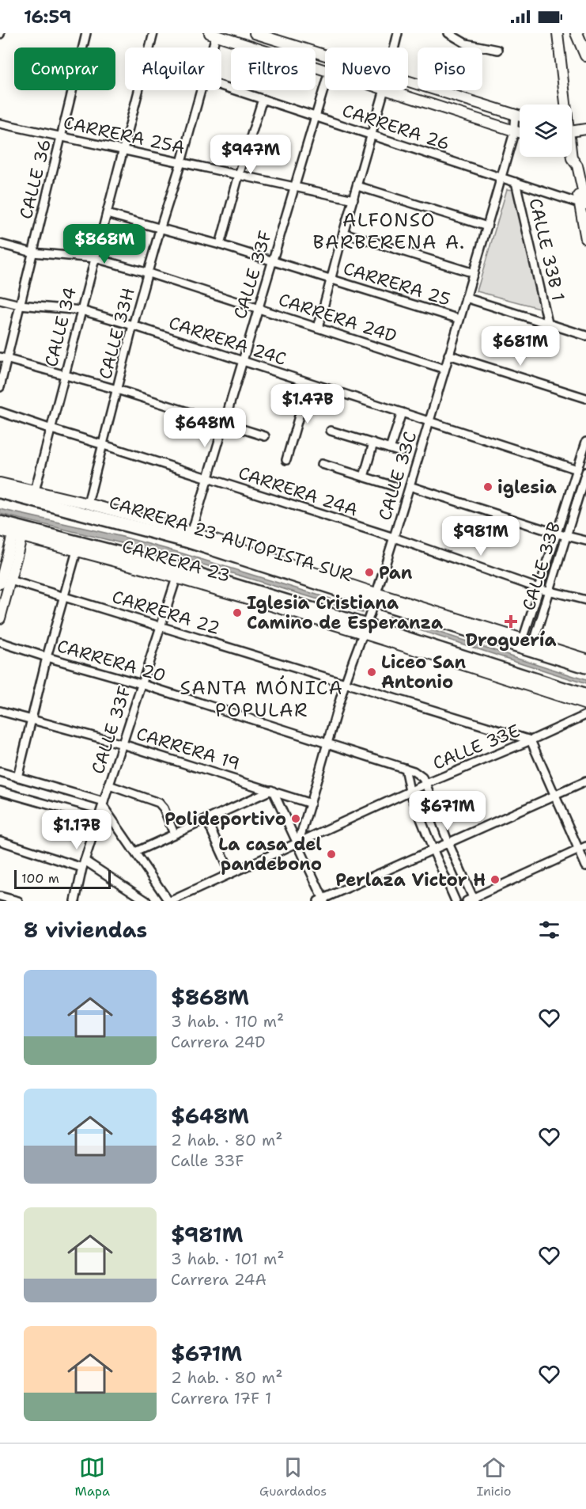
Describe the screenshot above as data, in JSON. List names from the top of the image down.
{
  "streets": {
    "main road": ["CARRERA 23 AUTOPISTA SUR"],
    "street": [
      "CARRERA 26",
      "CARRERA 25A",
      "CALLE 36",
      "CALLE 33B 1",
      "CALLE 33F",
      "CARRERA 25",
      "CARRERA 24D",
      "CALLE 34",
      "CALLE 33H",
      "CARRERA 24C",
      "CALLE 33C",
      "CARRERA 24A",
      "CARRERA 23",
      "CALLE 33B",
      "CARRERA 22",
      "CARRERA 20",
      "CALLE 33E",
      "CARRERA 19"
    ]
  },
  "crossings": [
    ["CARRERA 26", "CALLE 33B 1"],
    ["CARRERA 26", "CALLE 33F"],
    ["CARRERA 26", "CALLE 33C"],
    ["CARRERA 25A", "CALLE 36"],
    ["CARRERA 25A", "CALLE 33F"],
    ["CARRERA 25A", "CALLE 34"],
    ["CARRERA 25A", "CALLE 33H"],
    ["CALLE 36", "CARRERA 24D"],
    ["CALLE 36", "CARRERA 24C"],
    ["CALLE 33B 1", "CARRERA 25"],
    ["CALLE 33F", "CARRERA 25"],
    ["CALLE 33F", "CARRERA 24D"],
    ["CALLE 33F", "CARRERA 24C"],
    ["CALLE 33F", "CARRERA 24A"],
    ["CALLE 33F", "CARRERA 23 AUTOPISTA SUR"],
    ["CALLE 33F", "CARRERA 23"],
    ["CALLE 33F", "CARRERA 22"],
    ["CALLE 33F", "CARRERA 20"],
    ["CALLE 33F", "CARRERA 19"],
    ["CARRERA 25", "CALLE 34"],
    ["CARRERA 25", "CALLE 33H"],
    ["CARRERA 25", "CALLE 33C"],
    ["CARRERA 24D", "CALLE 34"],
    ["CARRERA 24D", "CALLE 33H"],
    ["CARRERA 24D", "CALLE 33C"],
    ["CALLE 34", "CARRERA 24C"],
    ["CALLE 34", "CARRERA 24A"],
    ["CALLE 34", "CARRERA 23"],
    ["CALLE 33H", "CARRERA 24C"],
    ["CALLE 33H", "CARRERA 24A"],
    ["CALLE 33H", "CARRERA 23"],
    ["CARRERA 24C", "CALLE 33C"],
    ["CARRERA 24C", "CALLE 33B"],
    ["CALLE 33C", "CARRERA 24A"],
    ["CALLE 33C", "CARRERA 23 AUTOPISTA SUR"],
    ["CALLE 33C", "CARRERA 22"],
    ["CALLE 33C", "CARRERA 20"],
    ["CALLE 33C", "CALLE 33E"],
    ["CALLE 33C", "CARRERA 19"],
    ["CARRERA 24A", "CALLE 33B"],
    ["CARRERA 23 AUTOPISTA SUR", "CARRERA 23"],
    ["CARRERA 22", "CALLE 33E"],
    ["CARRERA 20", "CALLE 33E"]
  ],
  "districts": ["ALFONSO BARBERENA A.", "SANTA MÓNICA POPULAR"],
  "places": {
    "other": [
      "iglesia",
      "Pan",
      "Iglesia Cristiana Camino de Esperanza",
      "Liceo San Antonio",
      "Polideportivo",
      "La casa del pandebono",
      "Perlaza Victor H"
    ],
    "health": ["Droguería"]
  },
  "scale_bar": "100 m",
  "page": {
    "status": "16:59",
    "chip": [
      "Comprar",
      "Alquilar",
      "Filtros",
      "Nuevo",
      "Piso"
    ],
    "price": [
      "$947M",
      "$868M",
      "$681M",
      "$1.47B",
      "$648M",
      "$981M",
      "$671M",
      "$1.17B"
    ],
    "scale": "100 m",
    "heading": "8 viviendas",
    "list": [
      {
        "name": "$868M",
        "note": "3 hab. · 110 m² · Carrera 24D"
      },
      {
        "name": "$648M",
        "note": "2 hab. · 80 m² · Calle 33F"
      },
      {
        "name": "$981M",
        "note": "3 hab. · 101 m² · Carrera 24A"
      },
      {
        "name": "$671M",
        "note": "2 hab. · 80 m² · Carrera 17F 1"
      }
    ],
    "tabs": ["Mapa", "Guardados", "Inicio"]
  }
}
